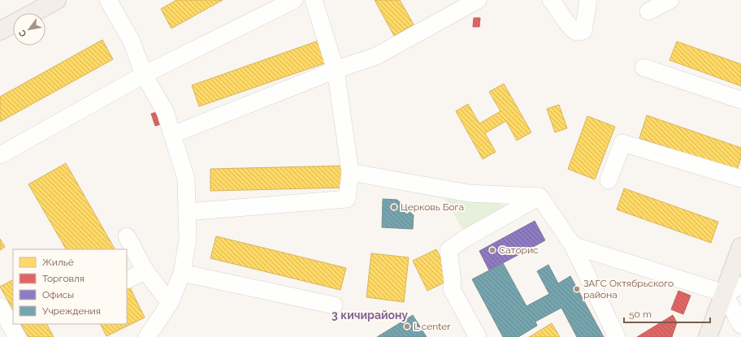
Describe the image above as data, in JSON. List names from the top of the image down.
{
  "districts": ["3 кичирайону"],
  "places": [
    "Церковь Бога",
    "Саторис",
    "ЗАГС Октябрьского района",
    "L center"
  ],
  "legend": [
    "Жильё",
    "Торговля",
    "Офисы",
    "Учреждения"
  ],
  "scale_bar": "50 m",
  "north": "bottom left"
}
